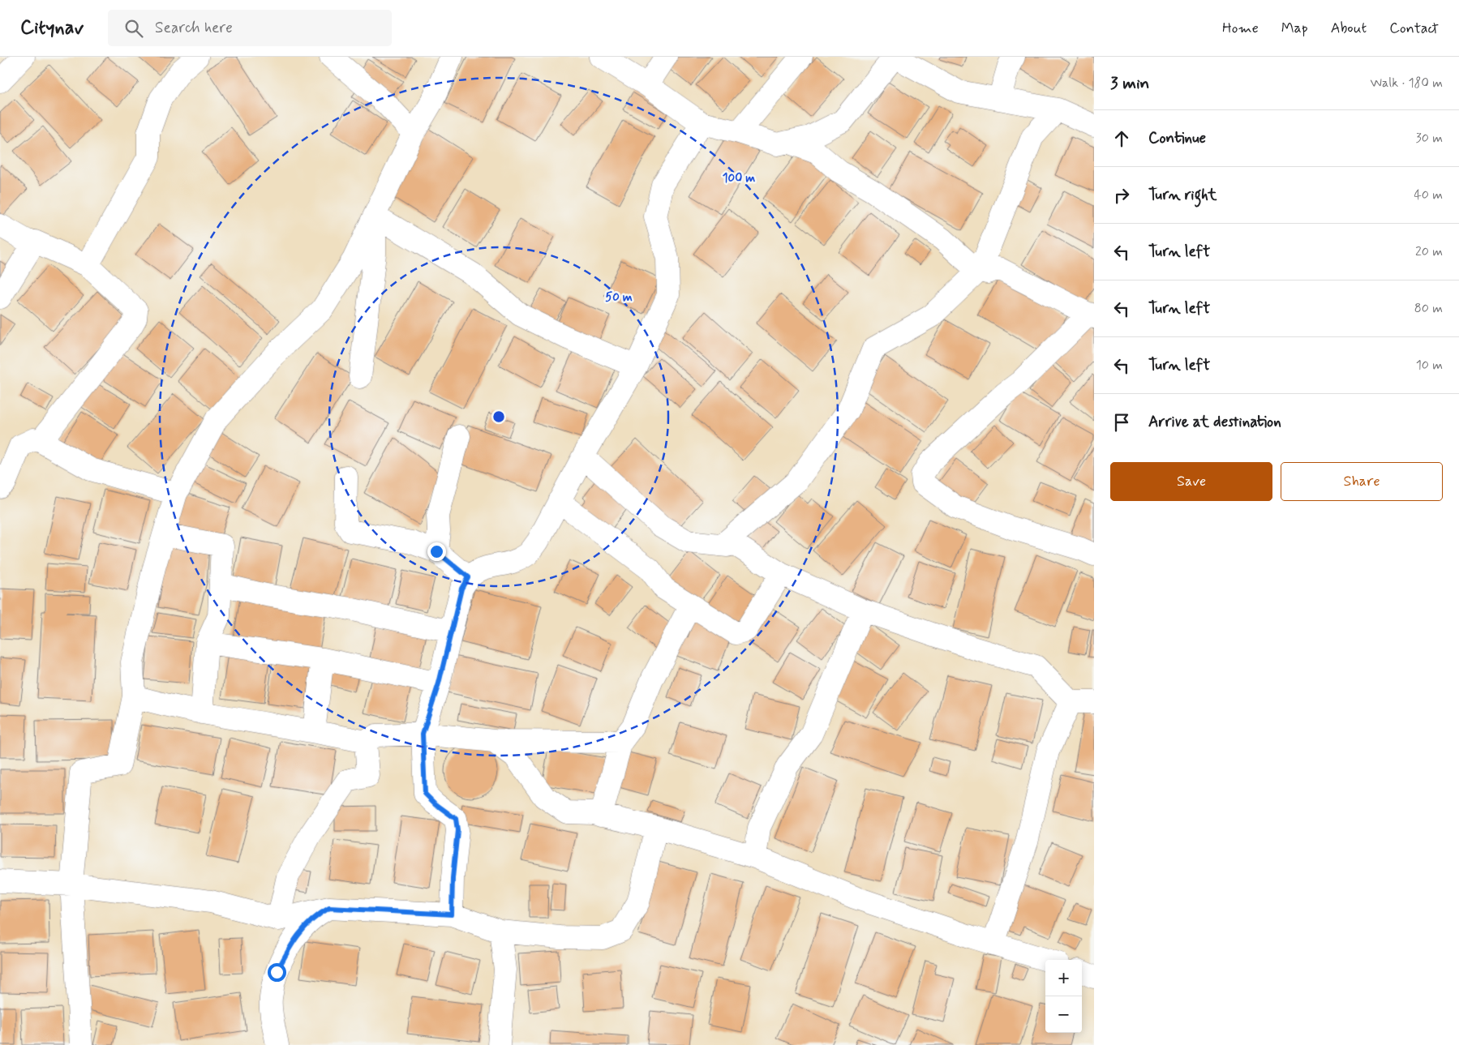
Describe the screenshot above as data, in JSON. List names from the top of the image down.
{
  "page": {
    "header": "Citynav",
    "search": "Search here",
    "nav": [
      "Home",
      "Map",
      "About",
      "Contact"
    ],
    "heading": ["3 min", "Walk · 180 m"],
    "list": [
      ["Continue", "30 m"],
      ["Turn right", "40 m"],
      ["Turn left", "20 m"],
      ["Turn left", "80 m"],
      ["Turn left", "10 m"],
      "Arrive at destination"
    ],
    "buttons": ["Save", "Share"],
    "map_buttons": ["+", "−"]
  },
  "rings": ["100 m", "50 m"]
}
